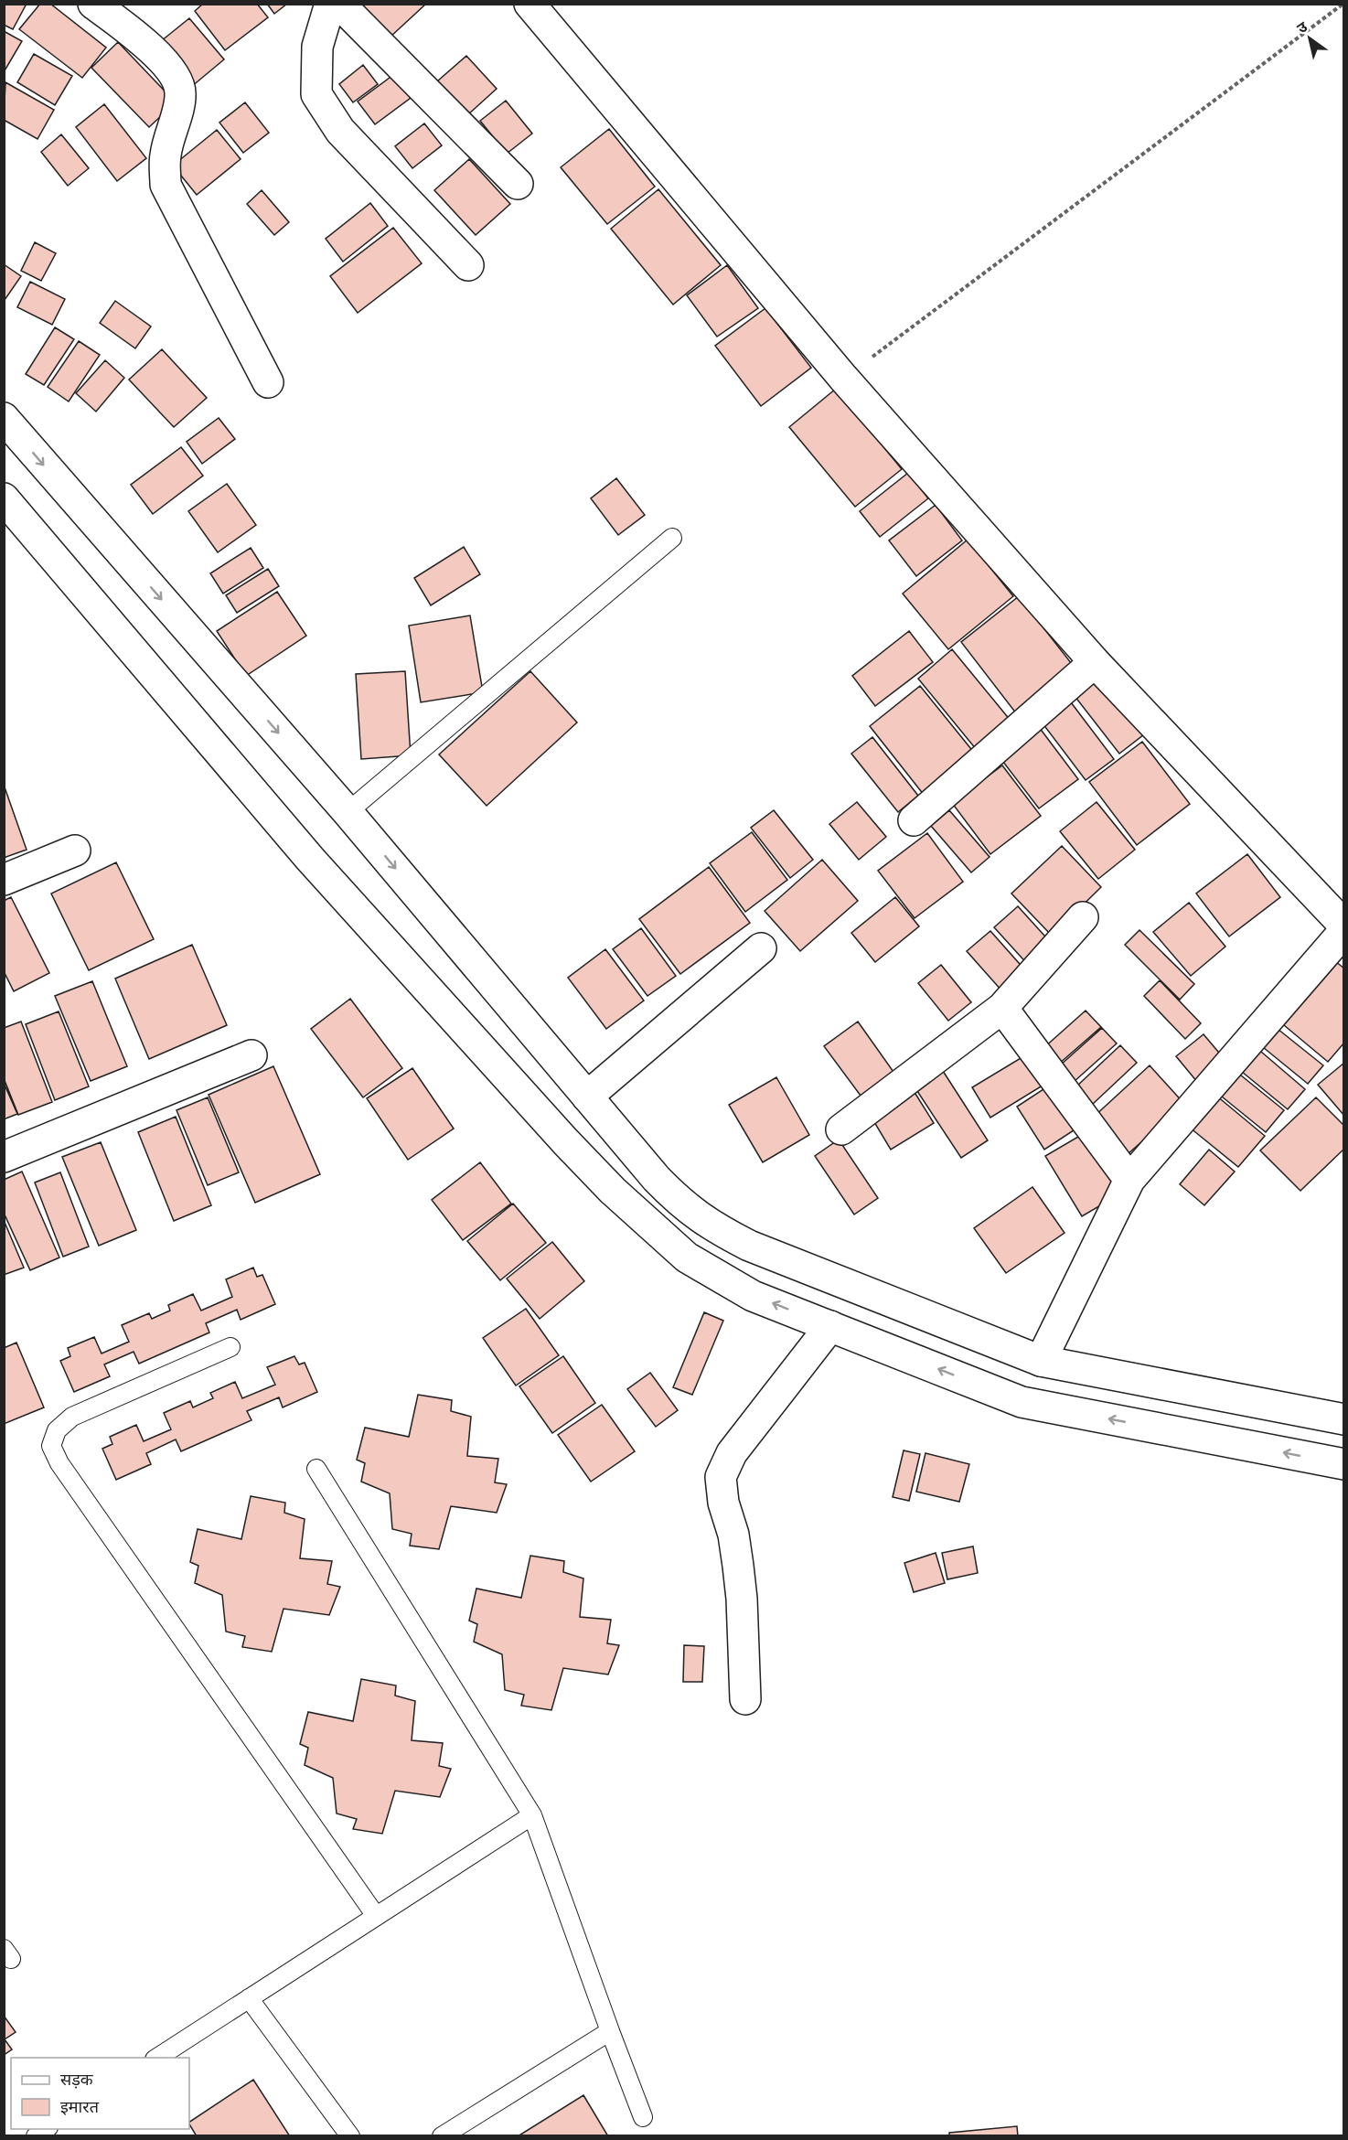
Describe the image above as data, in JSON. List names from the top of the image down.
{
  "legend": ["सड़क", "इमारत"],
  "north": "top left"
}
